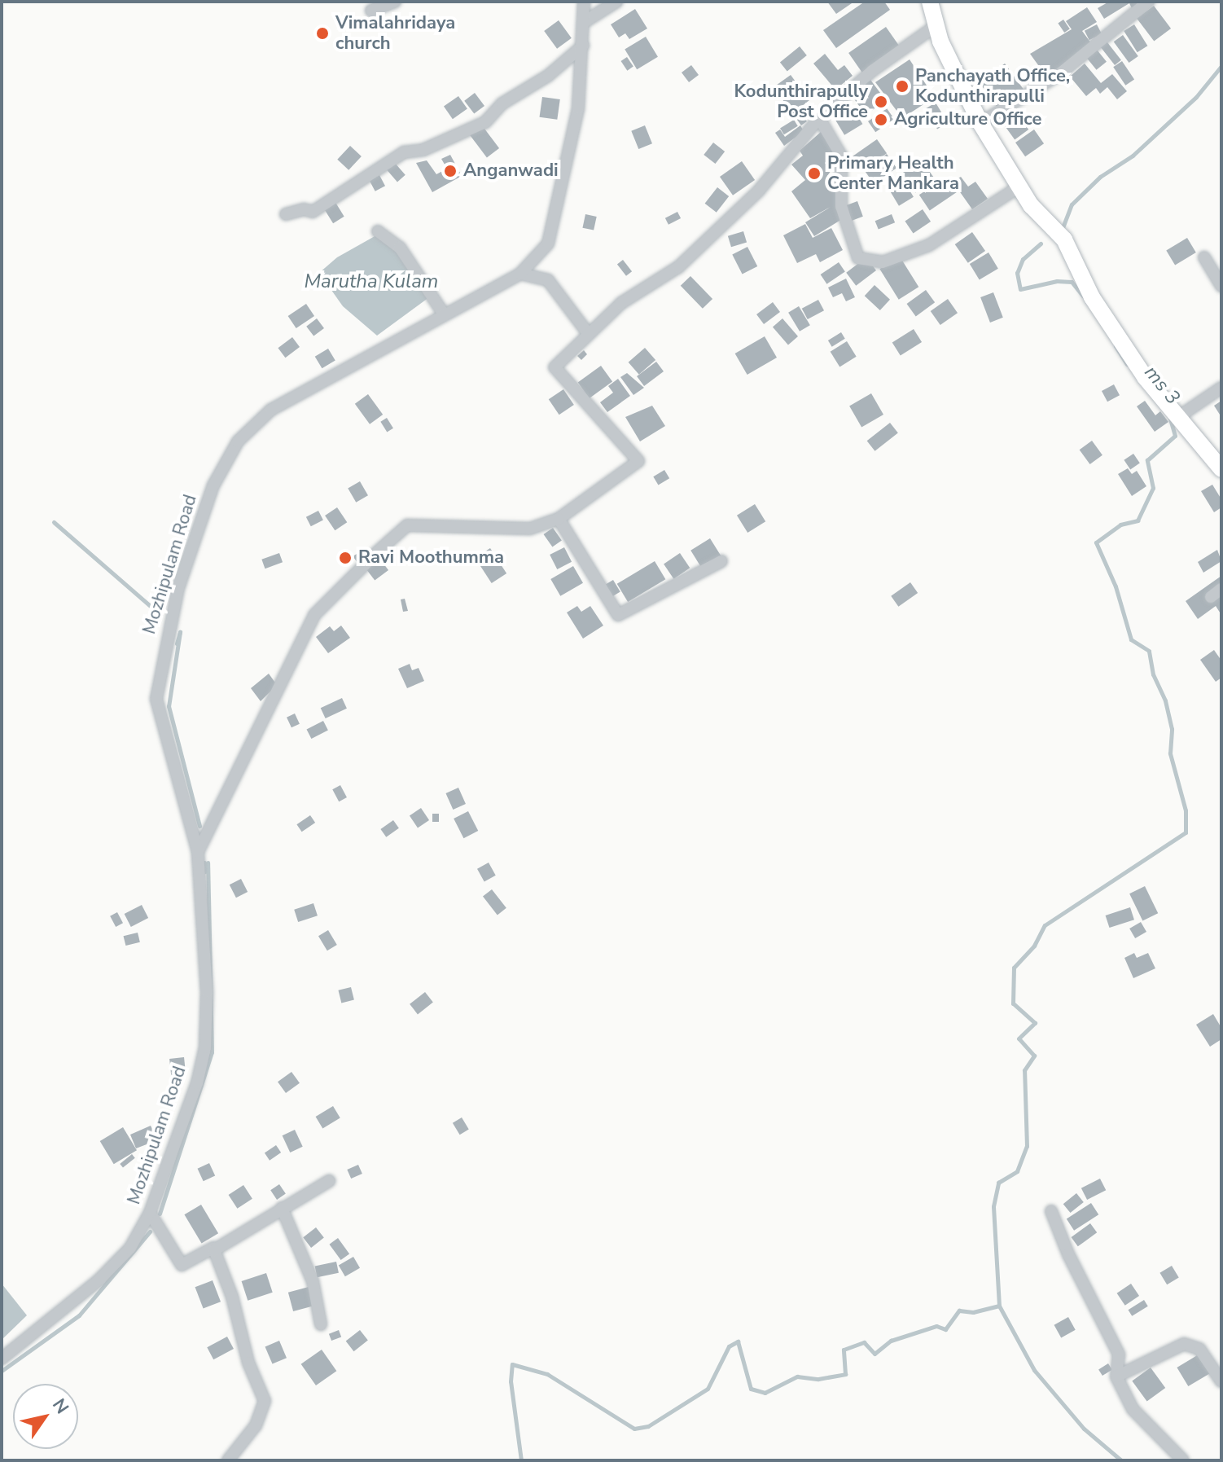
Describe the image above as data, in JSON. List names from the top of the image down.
{
  "streets": {
    "street": ["Mozhipulam Road"]
  },
  "water": ["Marutha Kulam", "ms 3"],
  "places": [
    "Vimalahridaya church",
    "Panchayath Office, Kodunthirapulli",
    "Kodunthirapully Post Office",
    "Agriculture Office",
    "Anganwadi",
    "Primary Health Center Mankara",
    "Ravi Moothumma"
  ],
  "north": "top right"
}
